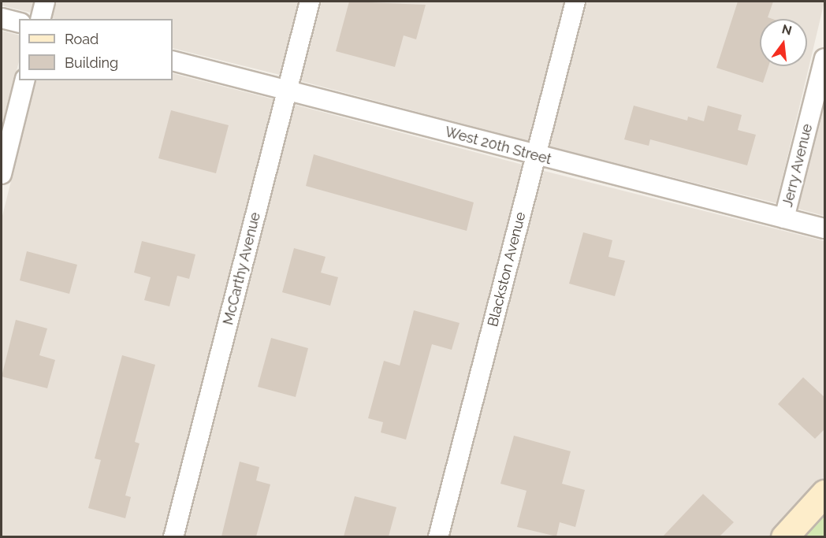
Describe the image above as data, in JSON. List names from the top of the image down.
{
  "streets": {
    "street": [
      "West 20th Street",
      "Jerry Avenue",
      "McCarthy Avenue",
      "Blackston Avenue"
    ]
  },
  "crossings": [
    ["West 20th Street", "Jerry Avenue"],
    ["West 20th Street", "McCarthy Avenue"],
    ["West 20th Street", "Blackston Avenue"]
  ],
  "legend": ["Road", "Building"],
  "north": "top"
}
